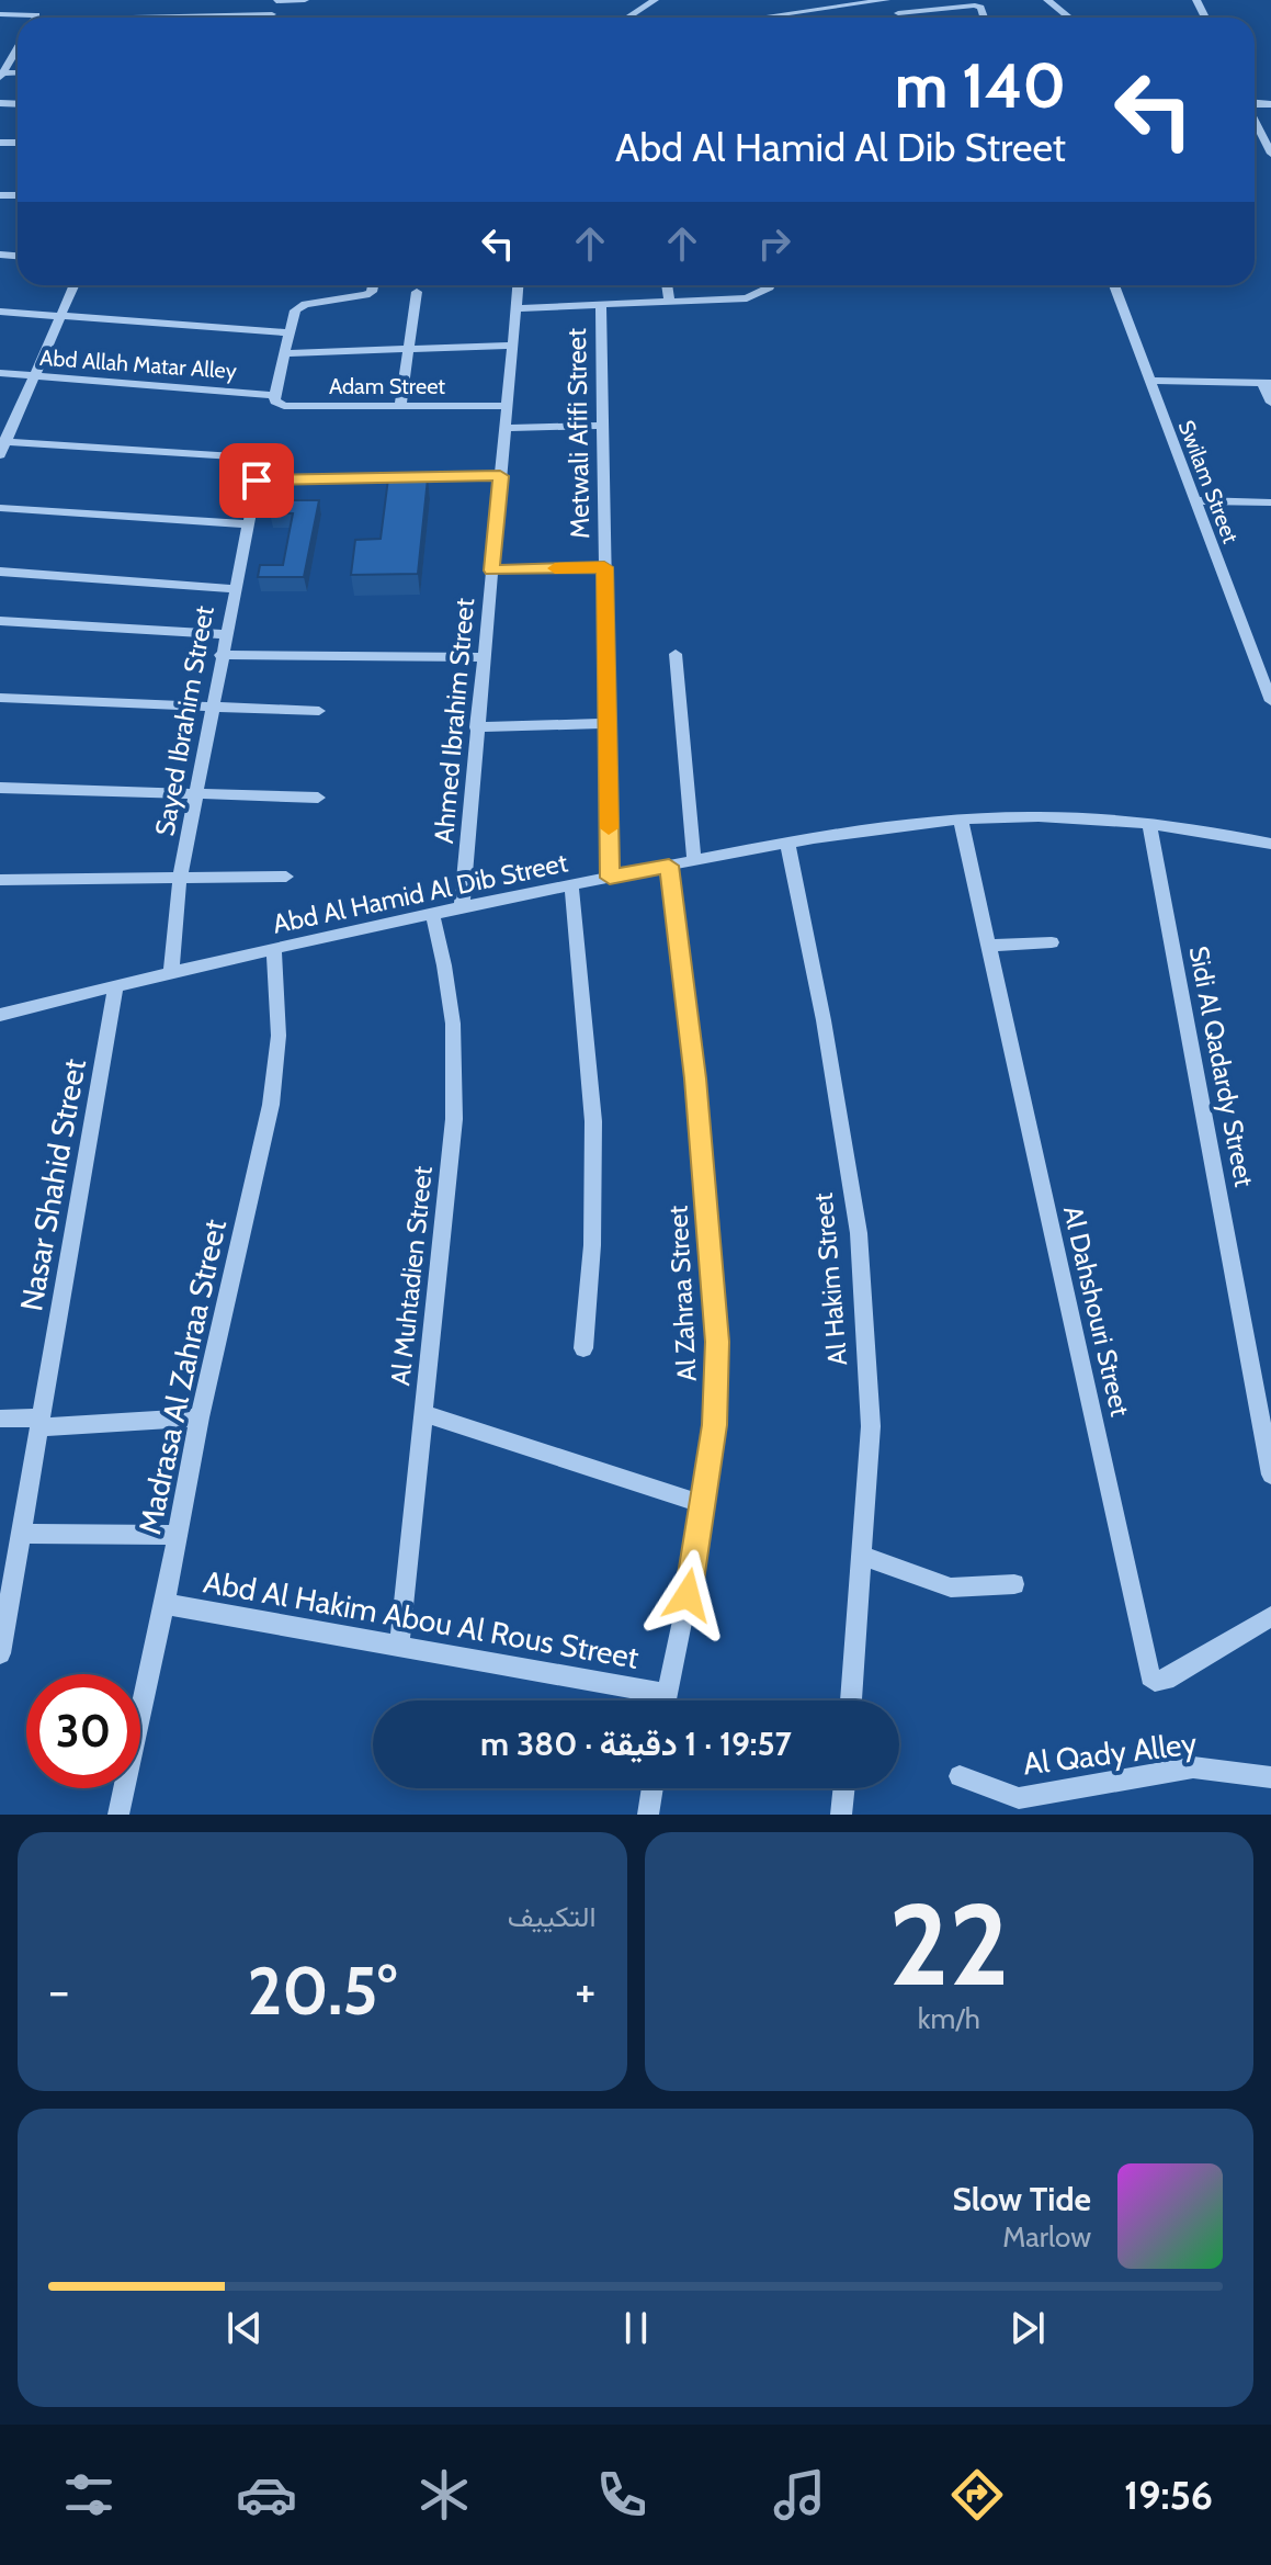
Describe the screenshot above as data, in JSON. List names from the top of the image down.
{
  "streets": {
    "street": [
      "Abd Allah Matar Alley",
      "Adam Street",
      "Metwali Afifi Street",
      "Swilam Street",
      "Sayed Ibrahim Street",
      "Ahmed Ibrahim Street",
      "Abd Al Hamid Al Dib Street",
      "Sidi Al Qadardy Street",
      "Nasar Shahid Street",
      "Al Muhtadien Street",
      "Al Hakim Street",
      "Al Zahraa Street",
      "Al Dahshouri Street",
      "Madrasa Al Zahraa Street",
      "Abd Al Hakim Abou Al Rous Street",
      "Al Qady Alley"
    ]
  },
  "crossings": [
    ["Abd Allah Matar Alley", "Adam Street"],
    ["Adam Street", "Ahmed Ibrahim Street"],
    ["Metwali Afifi Street", "Abd Al Hamid Al Dib Street"],
    ["Sayed Ibrahim Street", "Abd Al Hamid Al Dib Street"],
    ["Ahmed Ibrahim Street", "Abd Al Hamid Al Dib Street"],
    ["Abd Al Hamid Al Dib Street", "Sidi Al Qadardy Street"],
    ["Abd Al Hamid Al Dib Street", "Nasar Shahid Street"],
    ["Abd Al Hamid Al Dib Street", "Al Muhtadien Street"],
    ["Abd Al Hamid Al Dib Street", "Al Hakim Street"],
    ["Abd Al Hamid Al Dib Street", "Al Zahraa Street"],
    ["Abd Al Hamid Al Dib Street", "Al Dahshouri Street"],
    ["Abd Al Hamid Al Dib Street", "Madrasa Al Zahraa Street"],
    ["Al Muhtadien Street", "Abd Al Hakim Abou Al Rous Street"],
    ["Madrasa Al Zahraa Street", "Abd Al Hakim Abou Al Rous Street"]
  ],
  "page": {
    "turn": ["140 m", "Abd Al Hamid Al Dib Street"],
    "limit": "30",
    "trip": "19:57 · 1 دقيقة · 380 m",
    "tile": [
      ["22", "km/h"],
      "التكييف"
    ],
    "heat": ["−", "20.5°", "+"],
    "song": ["Slow Tide", "Marlow"],
    "tabs": "19:56"
  }
}
